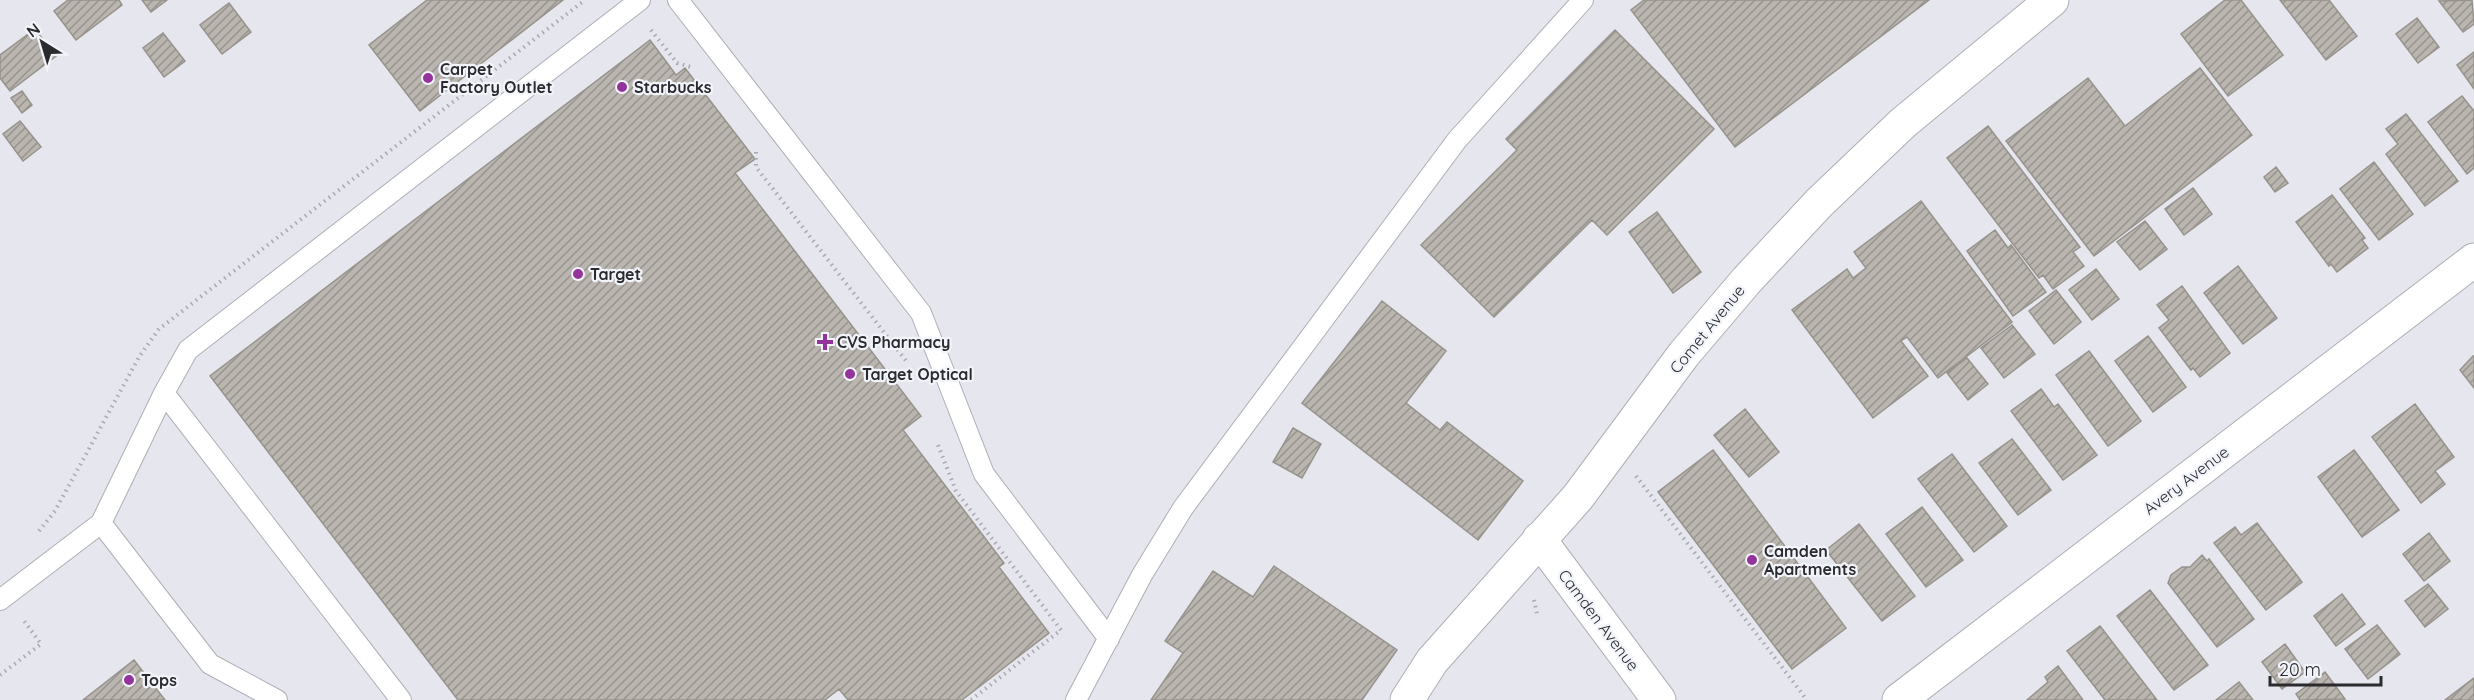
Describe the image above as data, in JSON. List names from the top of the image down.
{
  "streets": {
    "street": ["Comet Avenue", "Avery Avenue", "Camden Avenue"]
  },
  "crossings": [
    ["Comet Avenue", "Camden Avenue"]
  ],
  "places": {
    "other": [
      "Carpet Factory Outlet",
      "Starbucks",
      "Target",
      "Target Optical",
      "Camden Apartments",
      "Tops"
    ],
    "health": ["CVS Pharmacy"]
  },
  "scale_bar": "20 m",
  "north": "top left"
}
